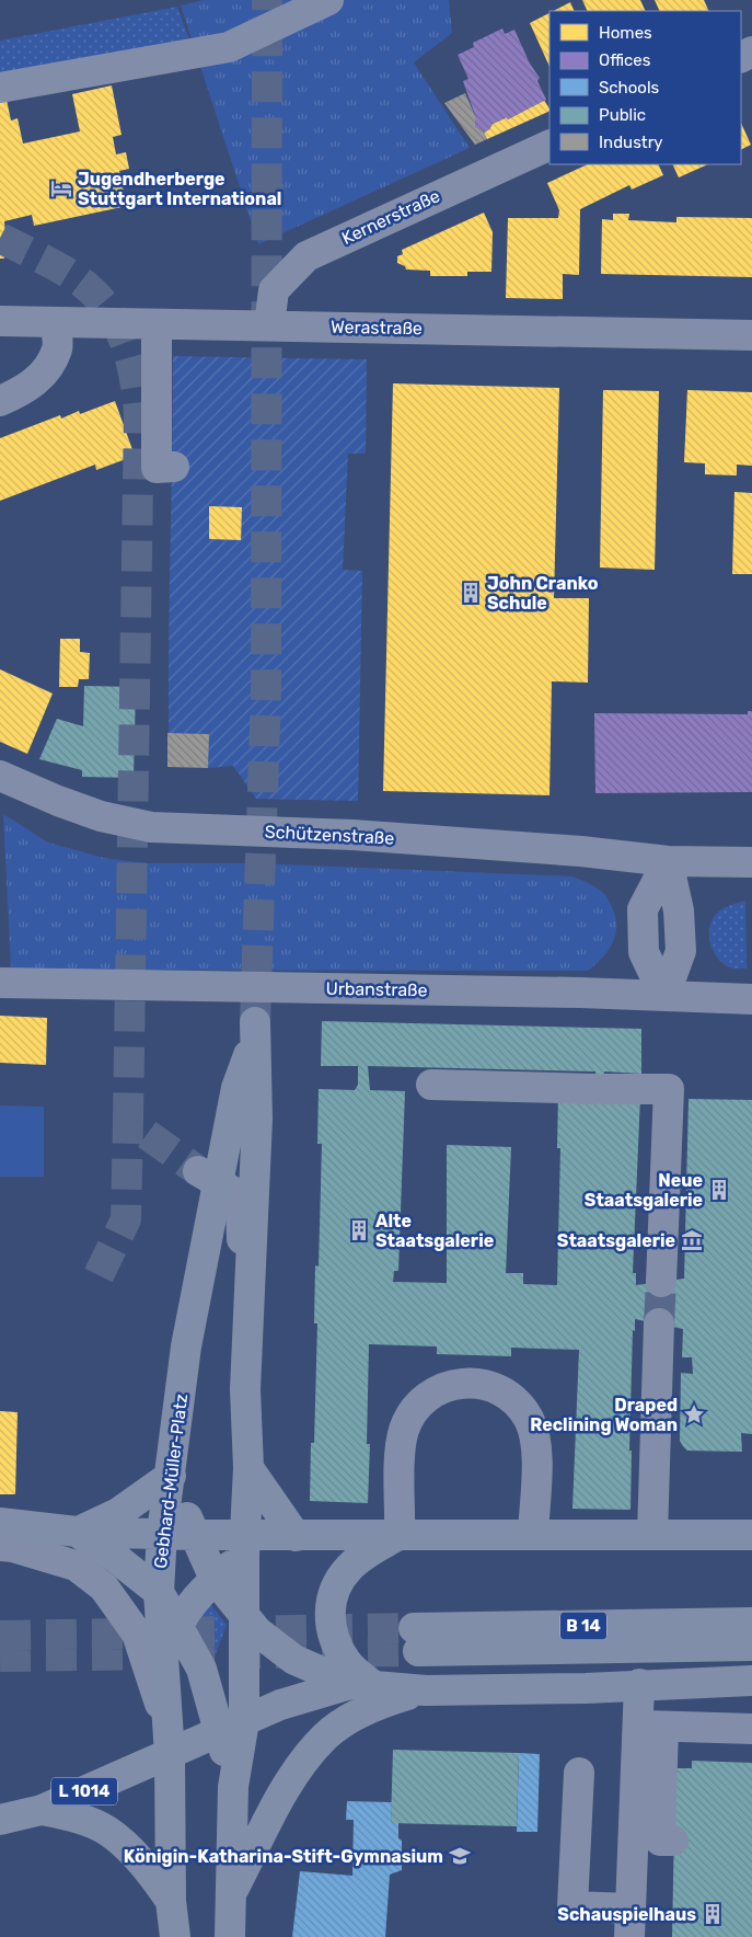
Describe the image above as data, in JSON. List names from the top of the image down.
{
  "streets": {
    "main road": ["Gebhard-Müller-Platz", "B 14", "L 1014"],
    "street": [
      "Kernerstraße",
      "Werastraße",
      "Schützenstraße",
      "Urbanstraße"
    ]
  },
  "crossings": [
    ["Kernerstraße", "Werastraße"],
    ["Gebhard-Müller-Platz", "L 1014"]
  ],
  "places": {
    "hotel": ["Jugendherberge Stuttgart International"],
    "building": [
      "John Cranko Schule",
      "Neue Staatsgalerie",
      "Alte Staatsgalerie",
      "Schauspielhaus"
    ],
    "museum": ["Staatsgalerie"],
    "place": ["Draped Reclining Woman"],
    "school or university": ["Königin-Katharina-Stift-Gymnasium"]
  },
  "legend": [
    "Homes",
    "Offices",
    "Schools",
    "Public",
    "Industry"
  ]
}
